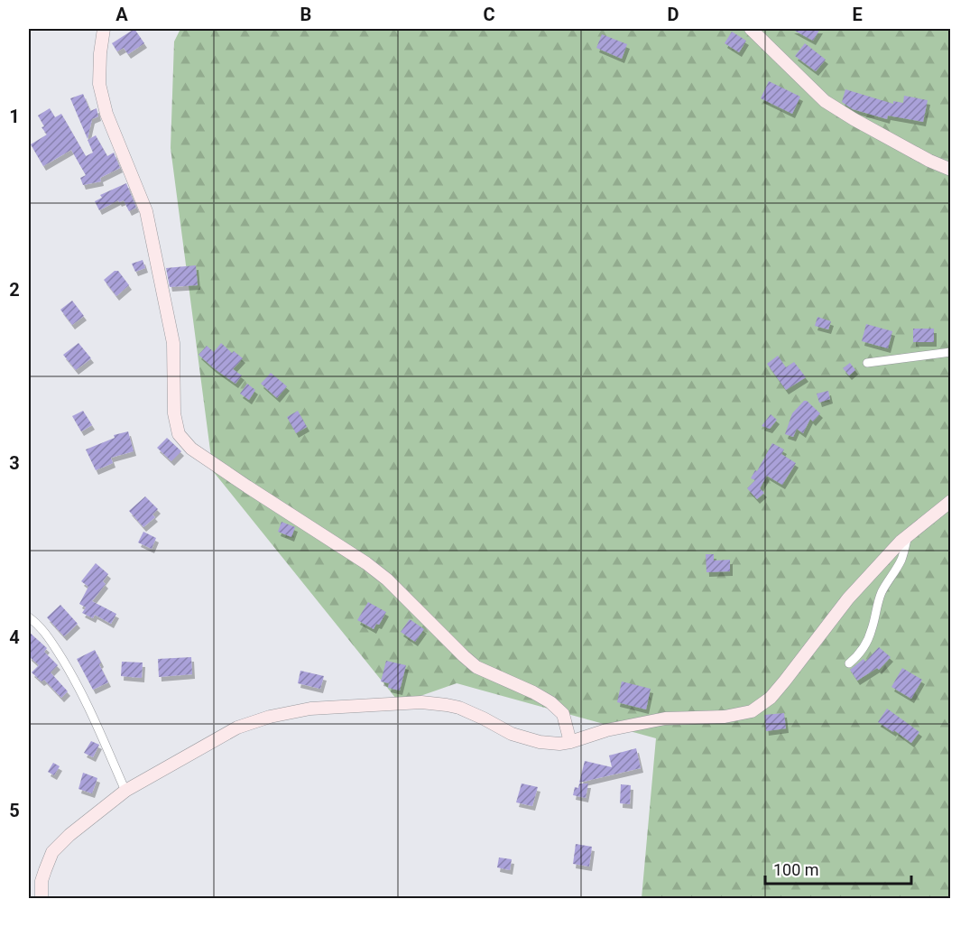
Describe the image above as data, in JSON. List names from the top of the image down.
{
  "scale_bar": "100 m",
  "grid": {
    "columns": [
      "A",
      "B",
      "C",
      "D",
      "E"
    ],
    "rows": [
      "1",
      "2",
      "3",
      "4",
      "5"
    ]
  }
}
